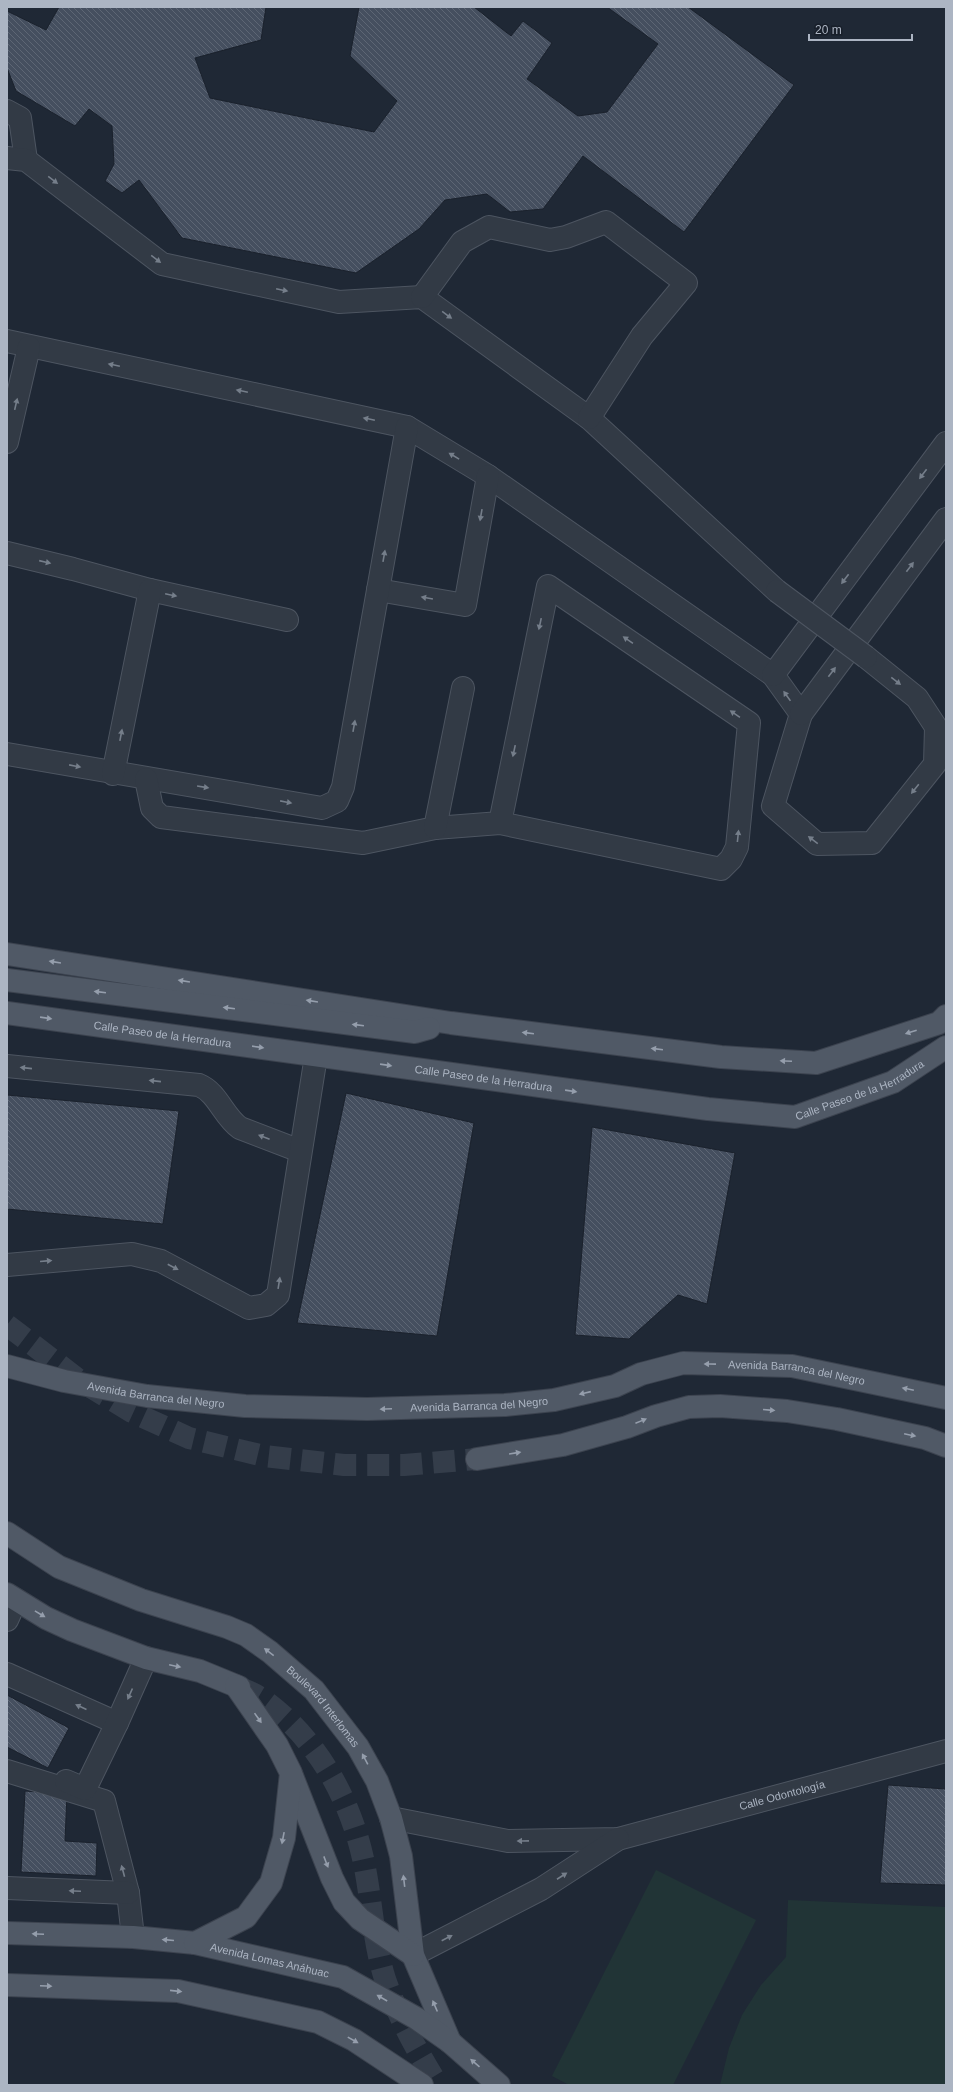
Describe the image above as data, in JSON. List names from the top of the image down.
{
  "streets": {
    "main road": [
      "Calle Paseo de la Herradura",
      "Avenida Barranca del Negro",
      "Boulevard Interlomas",
      "Avenida Lomas Anáhuac"
    ],
    "street": ["Calle Odontología"]
  },
  "crossings": [
    ["Boulevard Interlomas", "Avenida Lomas Anáhuac"]
  ],
  "scale_bar": "20 m"
}
